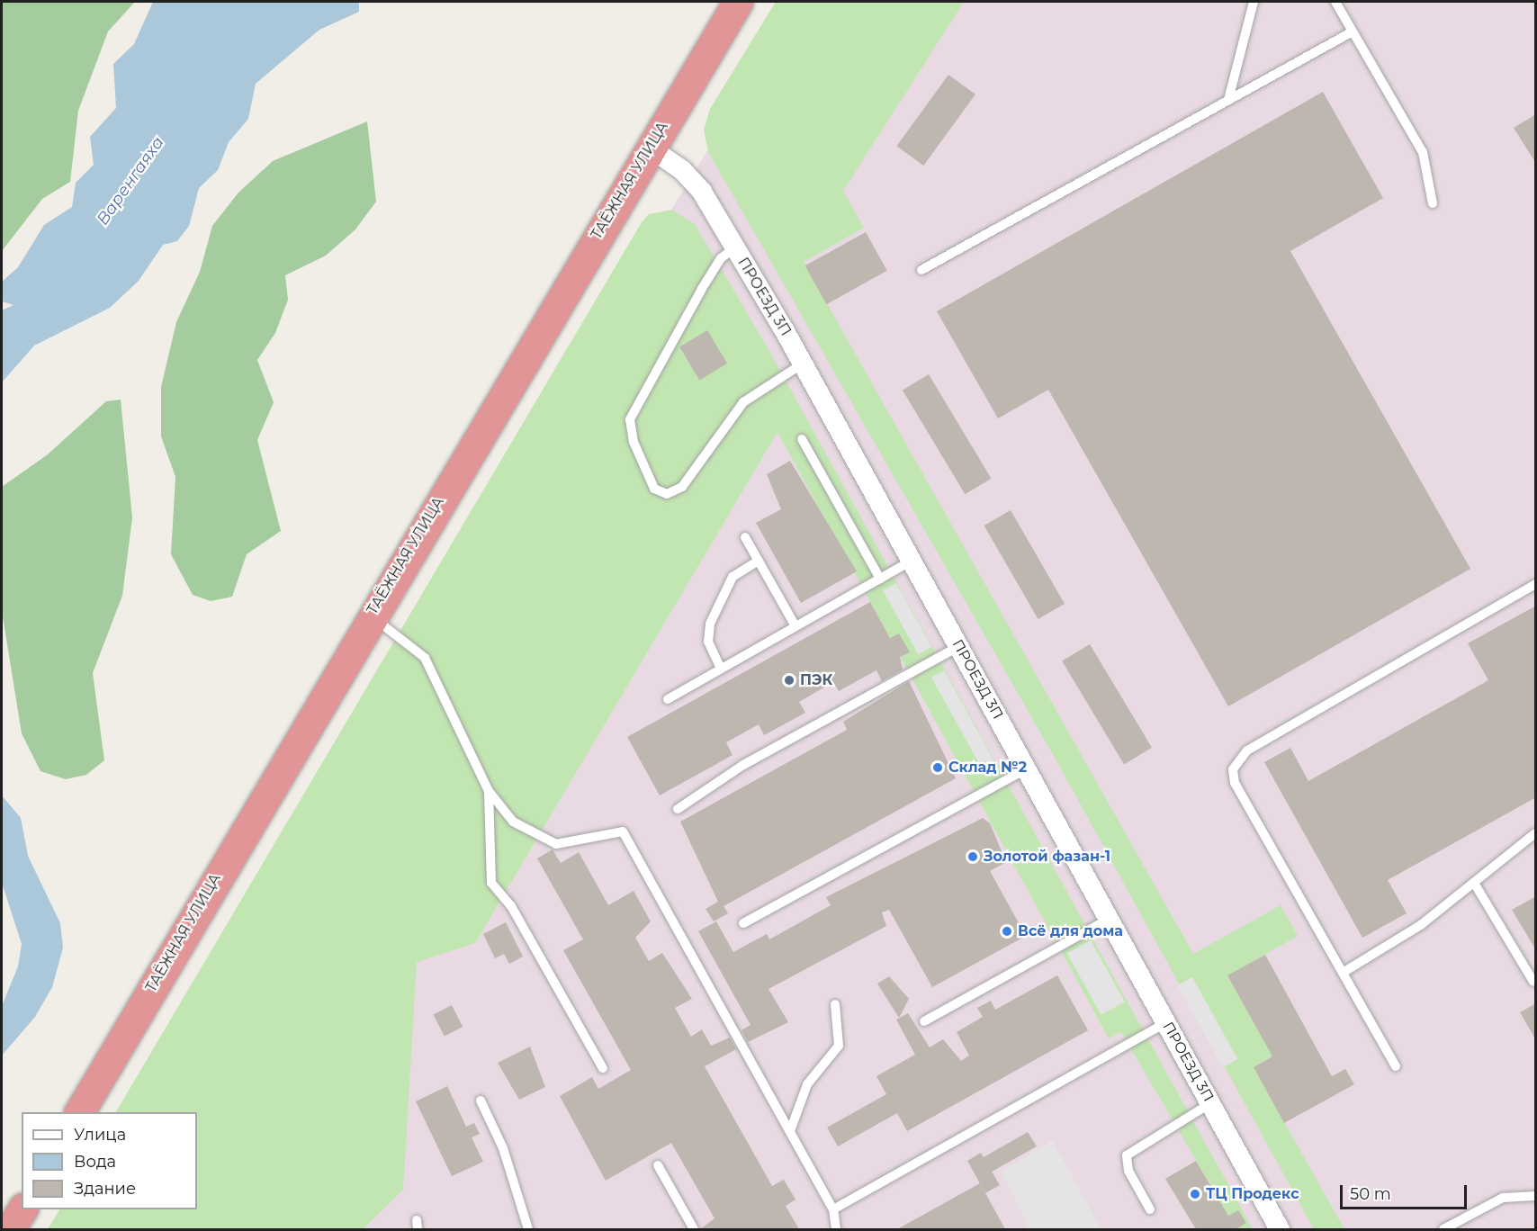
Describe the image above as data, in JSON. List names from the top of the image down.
{
  "streets": {
    "highway": ["ТАЁЖНАЯ УЛИЦА"],
    "street": ["ПРОЕЗД 3П"]
  },
  "crossings": [
    ["ТАЁЖНАЯ УЛИЦА", "ПРОЕЗД 3П"]
  ],
  "water": ["Варенгаяха"],
  "places": [
    "ПЭК",
    "Склад №2",
    "Золотой фазан-1",
    "Всё для дома",
    "ТЦ Продекс"
  ],
  "legend": ["Улица", "Вода", "Здание"],
  "scale_bar": "50 m"
}
